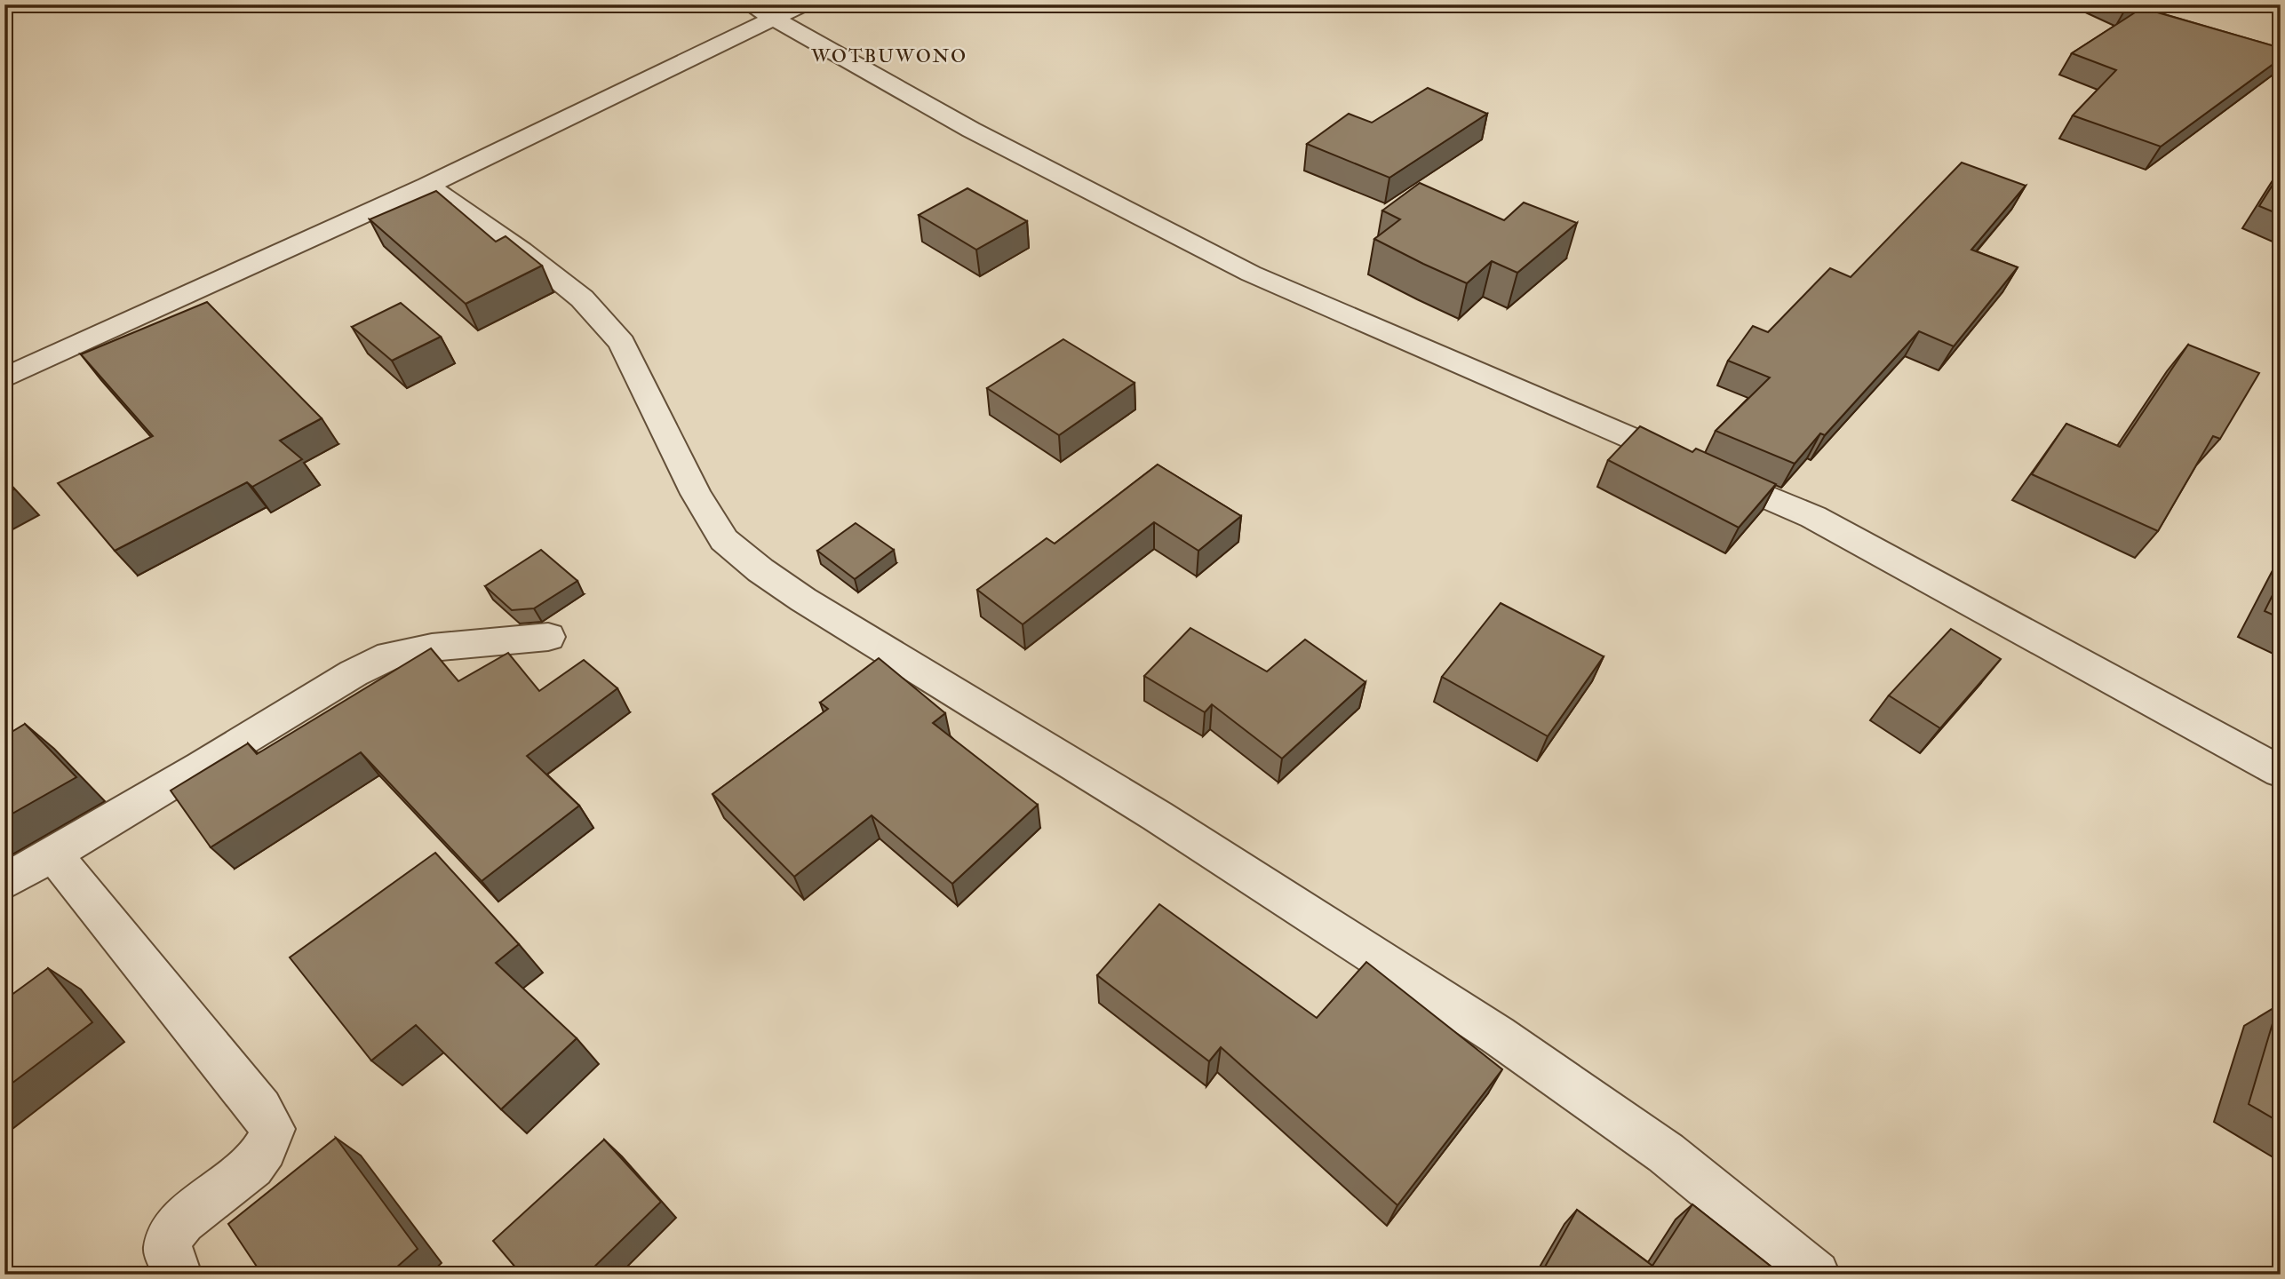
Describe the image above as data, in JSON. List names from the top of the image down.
{
  "districts": ["WOTBUWONO"]
}
